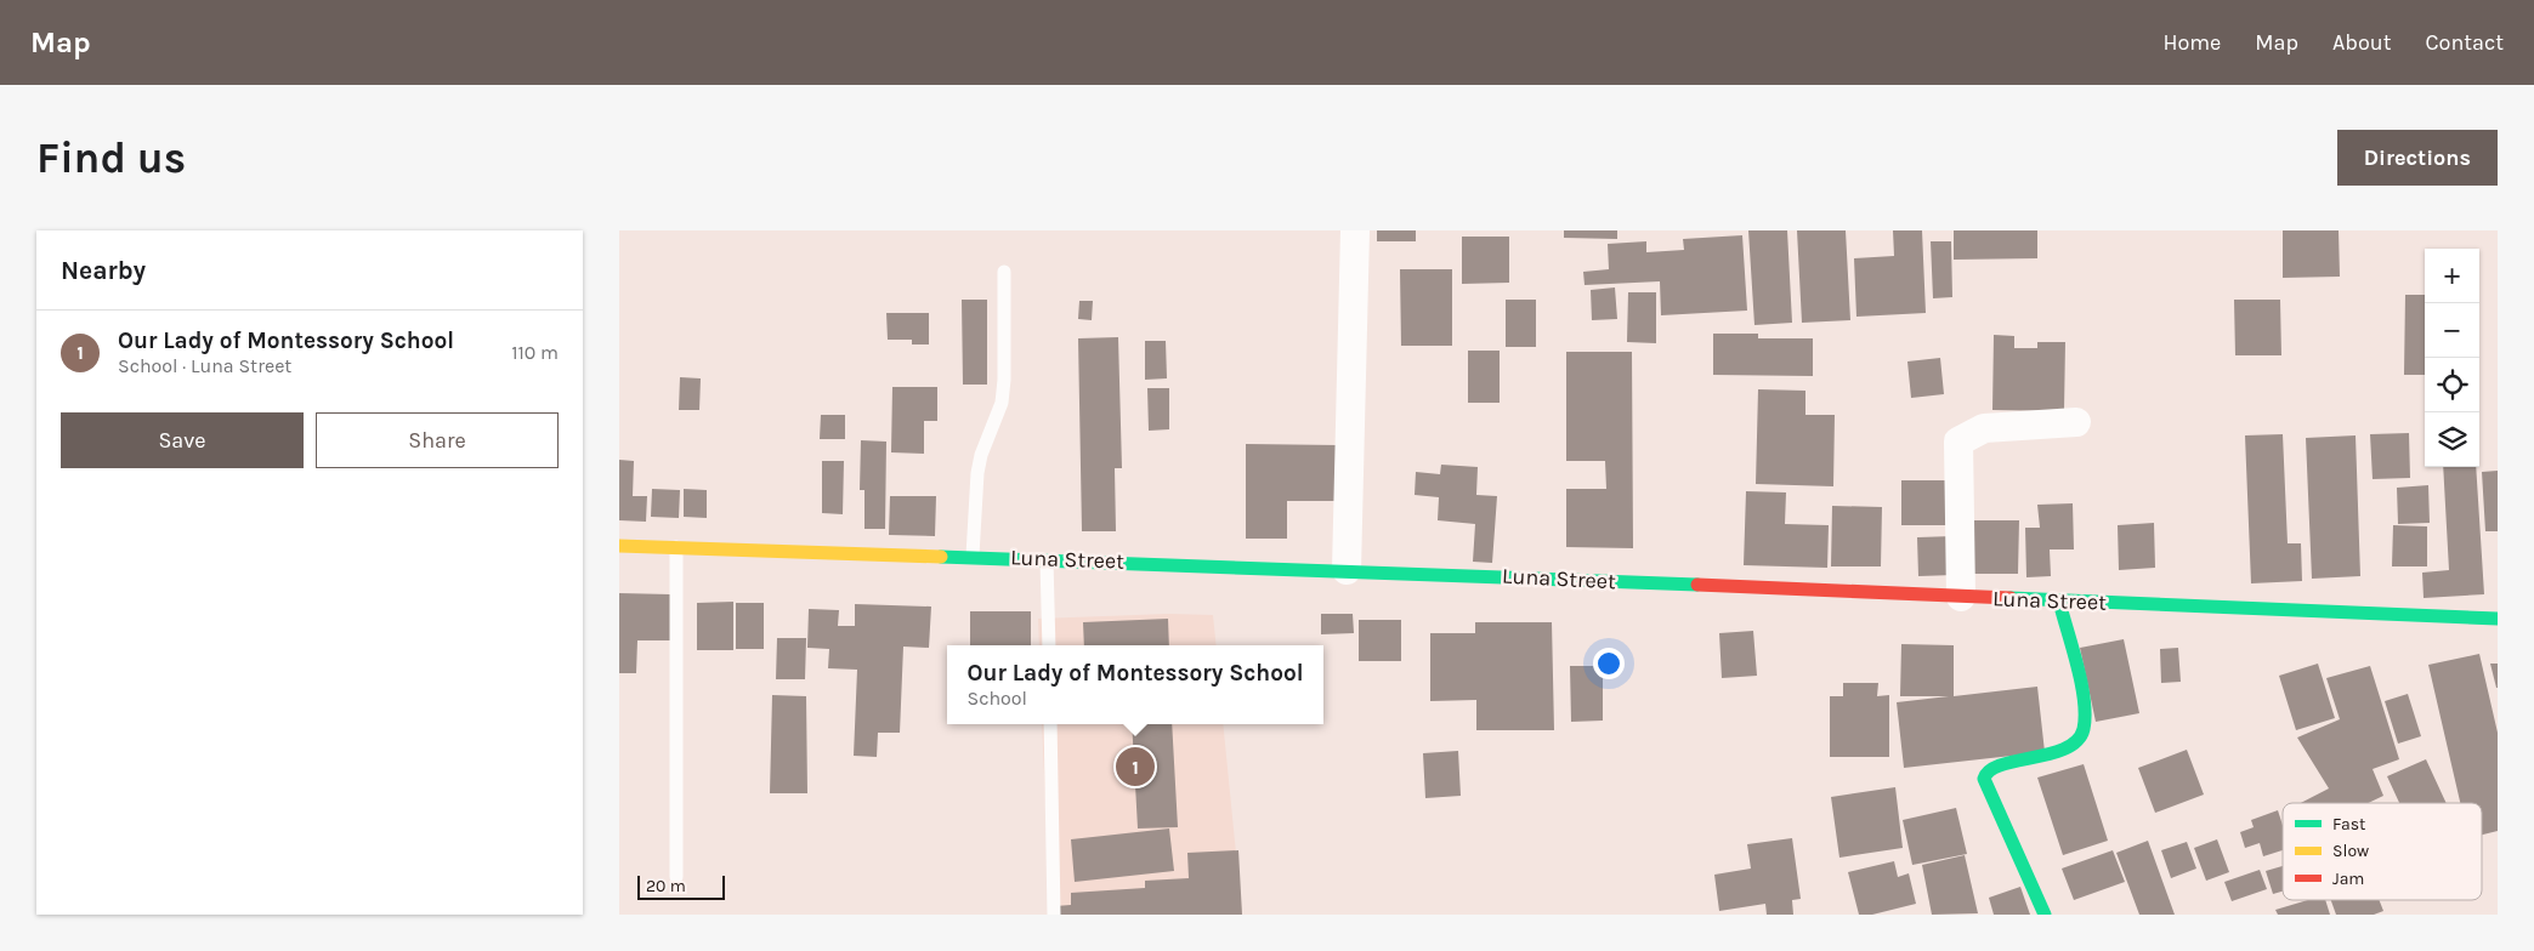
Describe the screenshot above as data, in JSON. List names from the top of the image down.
{
  "streets": {
    "main road": ["Luna Street"]
  },
  "legend": ["Fast", "Slow", "Jam"],
  "scale_bar": "20 m",
  "page": {
    "header": "Map",
    "nav": [
      "Home",
      "Map",
      "About",
      "Contact"
    ],
    "buttons": [
      "Directions",
      ["Save", "Share"]
    ],
    "title": "Find us",
    "heading": "Nearby",
    "map_buttons": ["+", "−"],
    "list": [
      {
        "mark": "1",
        "name": "Our Lady of Montessory School",
        "note": "School · Luna Street",
        "value": "110 m"
      }
    ],
    "popup": ["Our Lady of Montessory School", "School"],
    "pins": "1",
    "scale": "20 m"
  }
}
